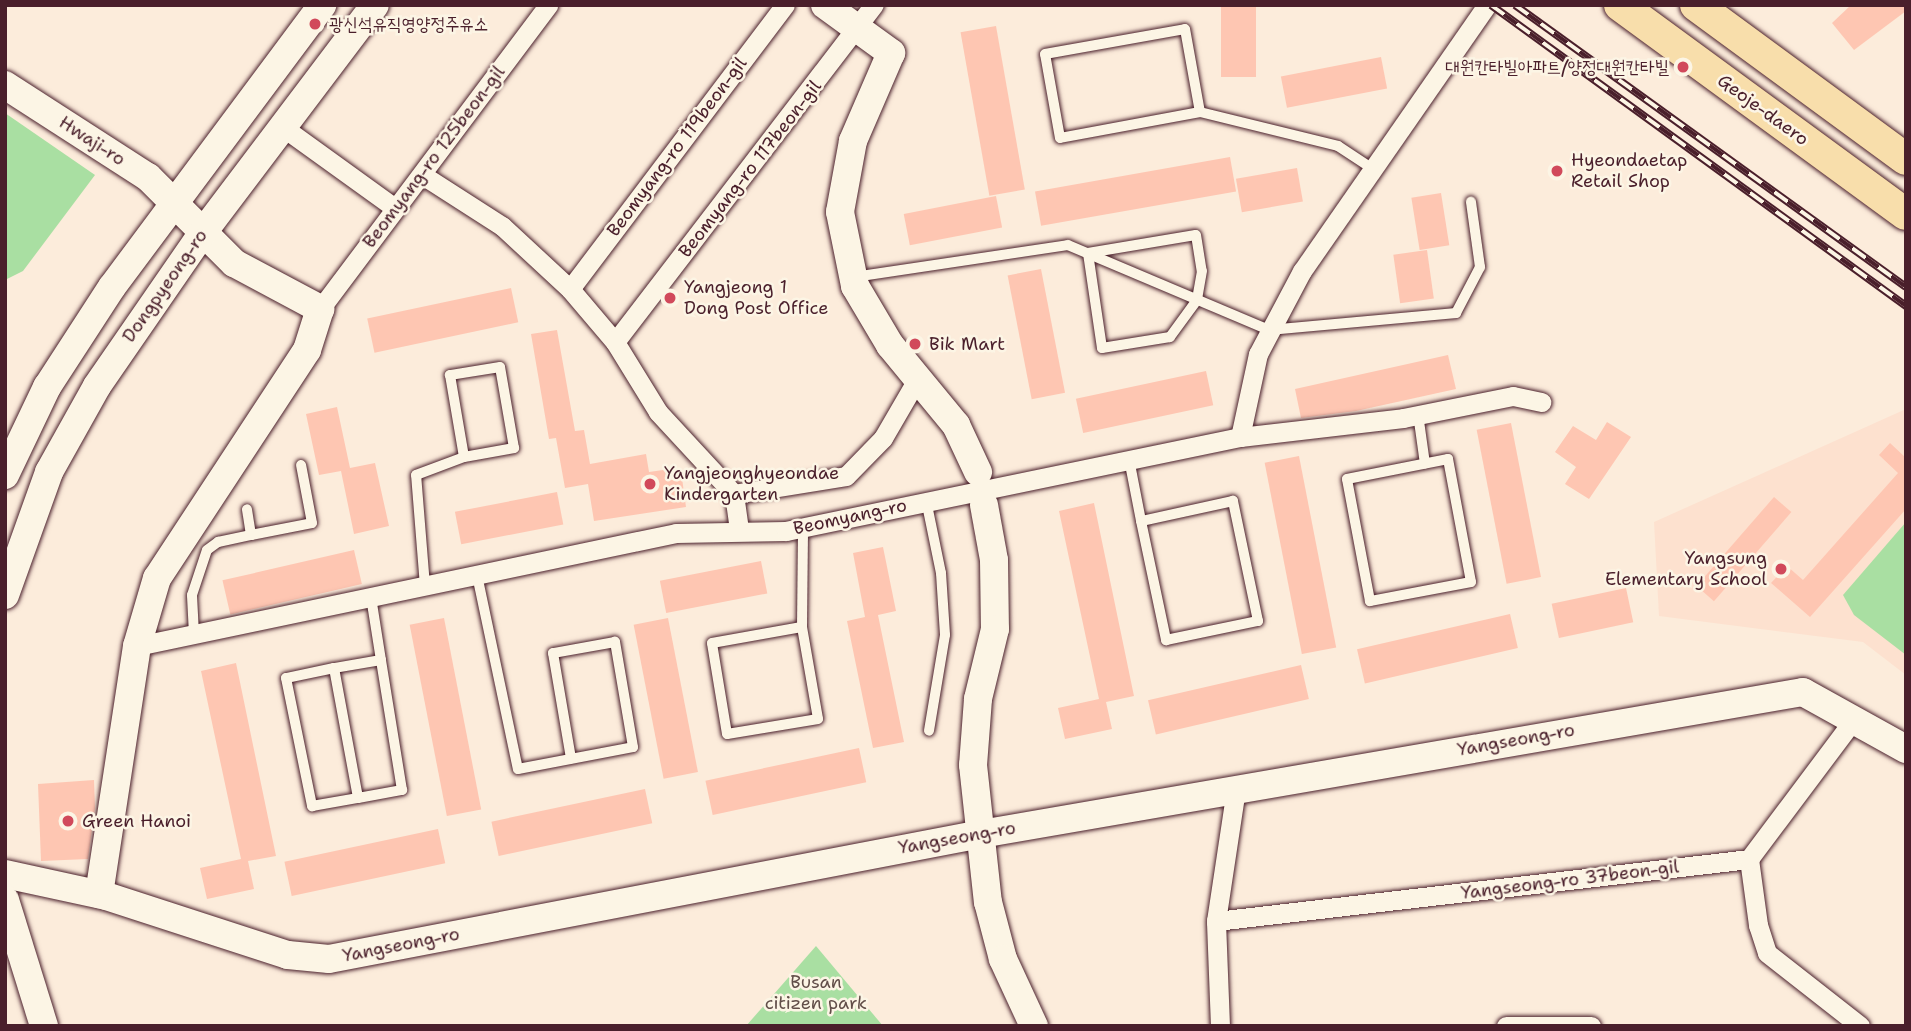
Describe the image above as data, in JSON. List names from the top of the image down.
{
  "streets": {
    "main road": ["Geoje-daero"],
    "street": [
      "Hwaji-ro",
      "Beomyang-ro 119beon-gil",
      "Beomyang-ro 125beon-gil",
      "Beomyang-ro 117beon-gil",
      "Dongpyeong-ro",
      "Beomyang-ro",
      "Yangseong-ro",
      "Yangseong-ro 37beon-gil"
    ]
  },
  "crossings": [
    ["Hwaji-ro", "Beomyang-ro 125beon-gil"],
    ["Hwaji-ro", "Dongpyeong-ro"]
  ],
  "parks": ["Busan citizen park"],
  "places": [
    "광신석유직영양정주유소",
    "대원칸타빌아파트/양정대원칸타빌",
    "Hyeondaetap Retail Shop",
    "Yangjeong 1 Dong Post Office",
    "Bik Mart",
    "Yangjeonghyeondae Kindergarten",
    "Yangsung Elementary School",
    "Green Hanoi"
  ]
}
